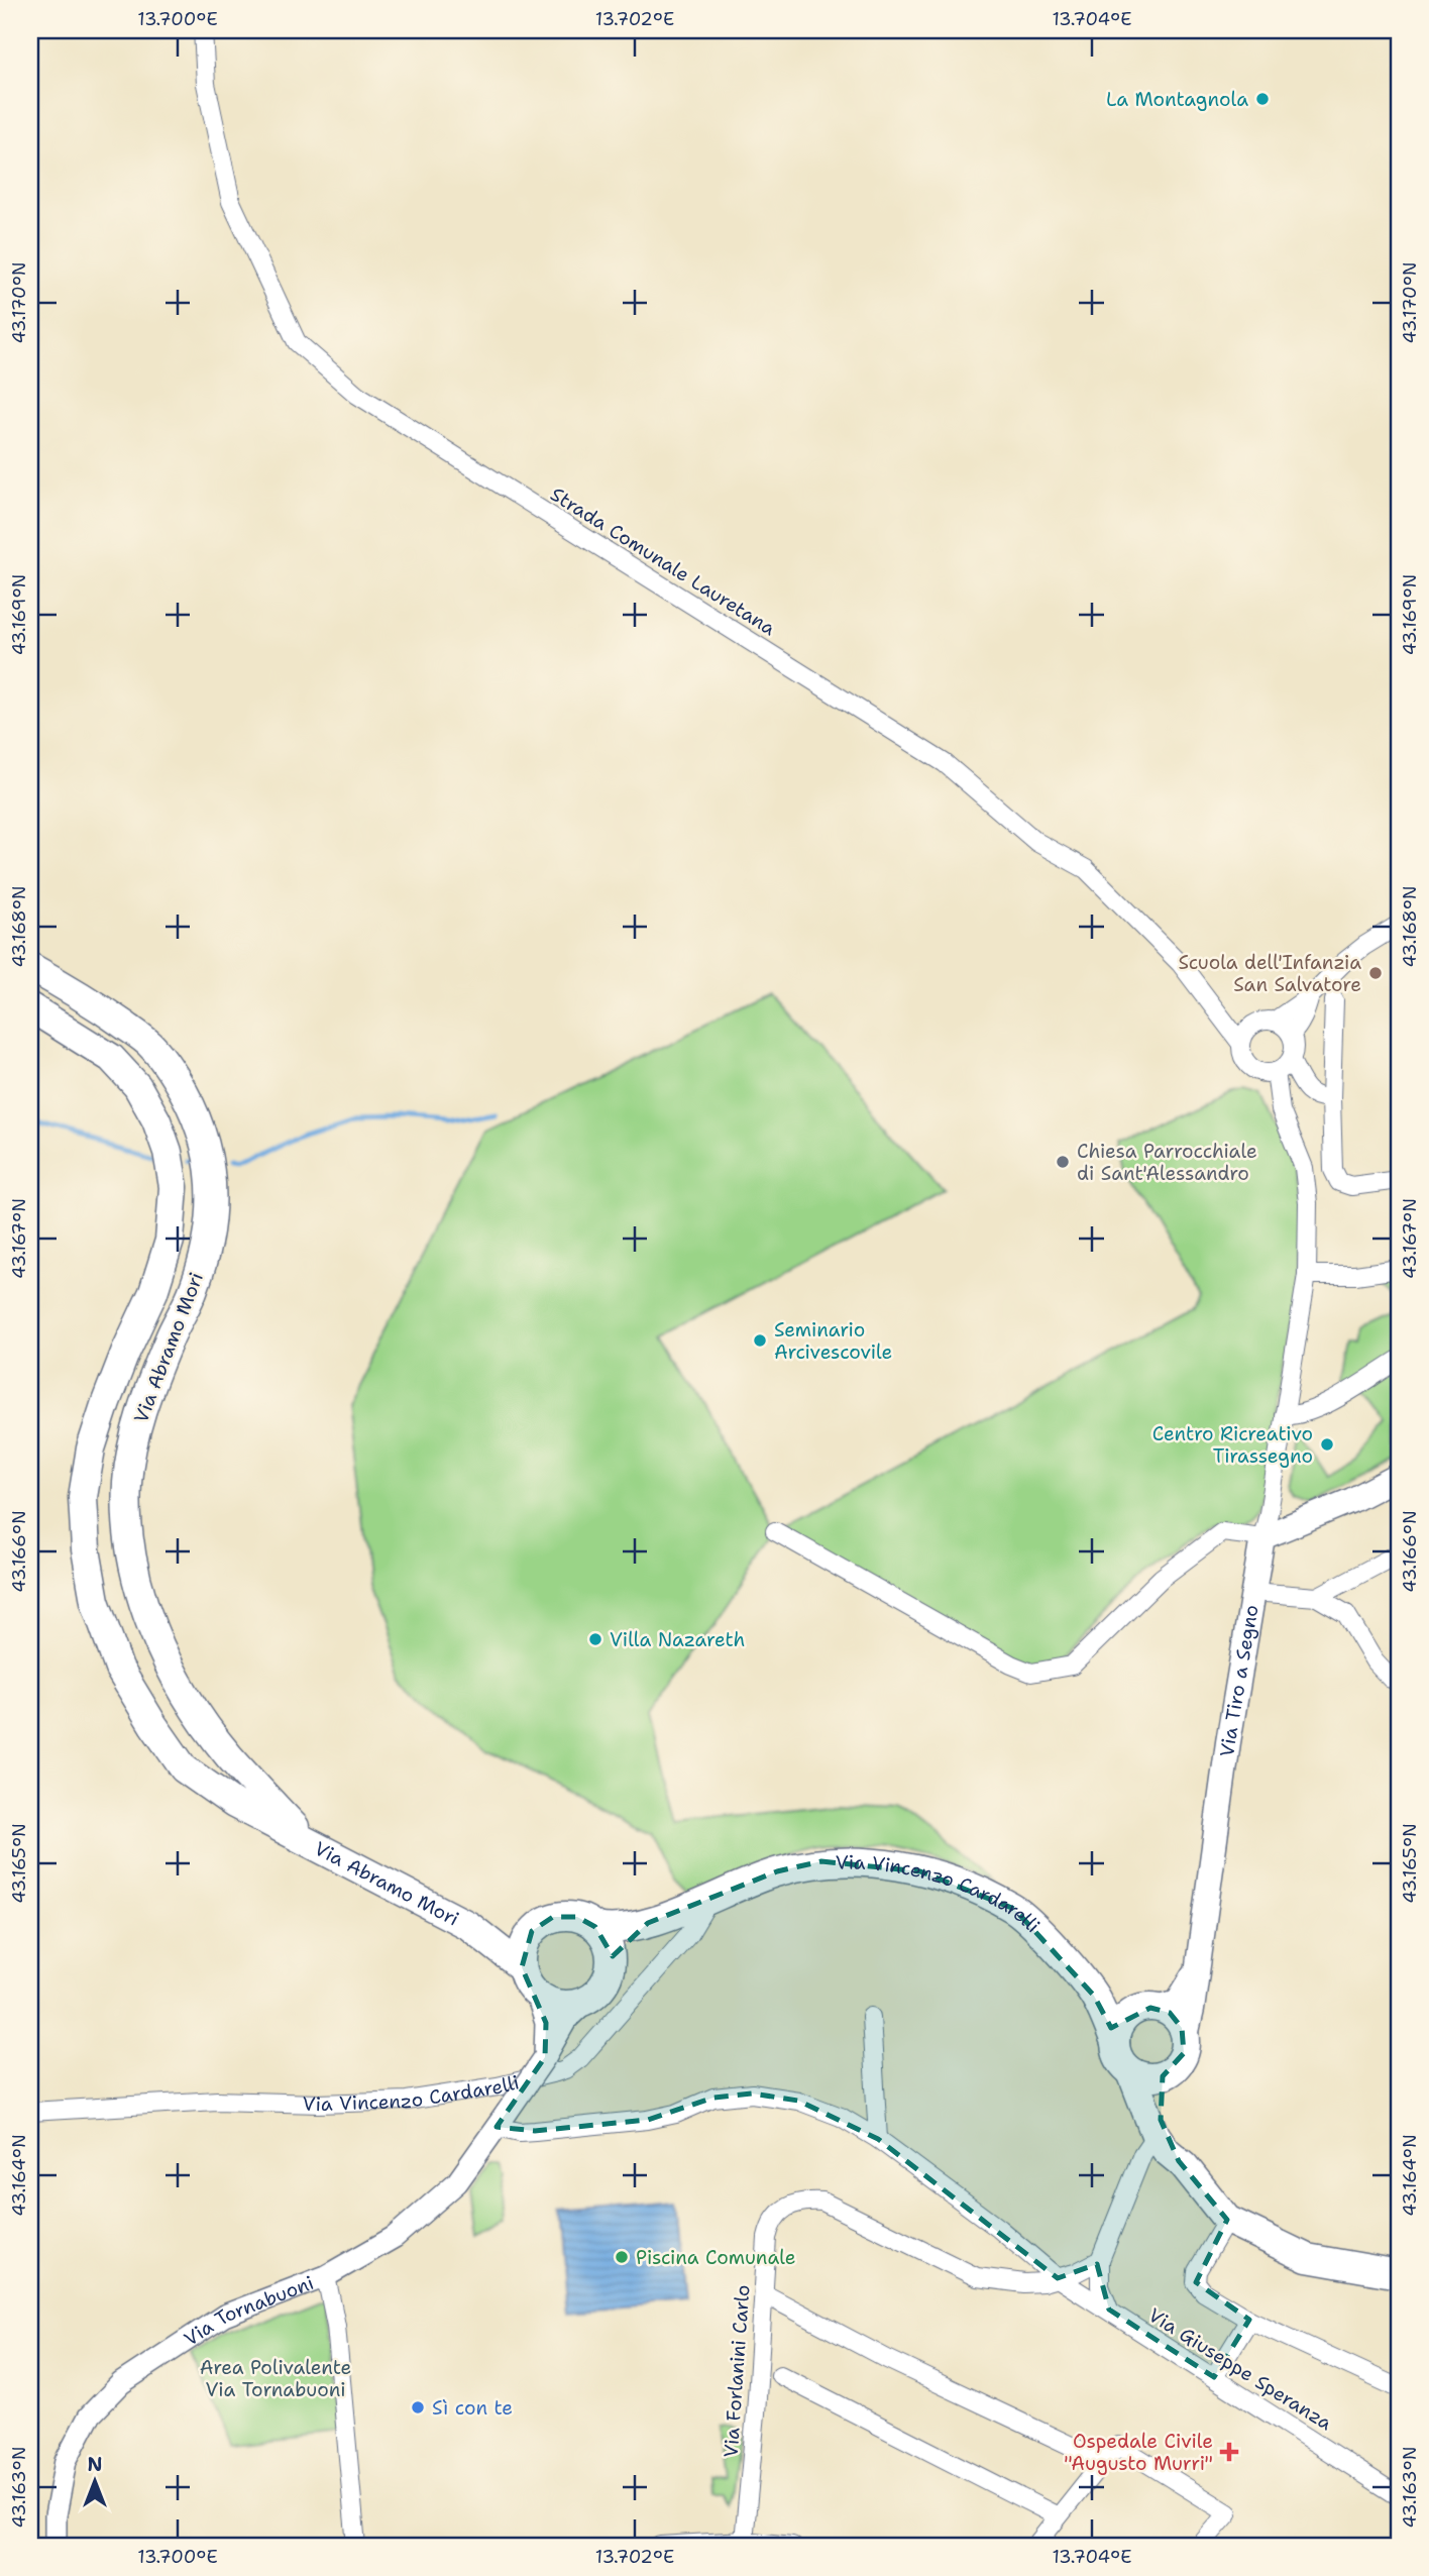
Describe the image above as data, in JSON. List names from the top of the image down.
{
  "streets": {
    "main road": ["Via Abramo Mori", "Via Tiro a Segno", "Via Vincenzo Cardarelli"],
    "street": [
      "Strada Comunale Lauretana",
      "Via Tornabuoni",
      "Via Giuseppe Speranza",
      "Via Forlanini Carlo"
    ]
  },
  "crossings": [
    ["Via Abramo Mori", "Via Vincenzo Cardarelli"],
    ["Via Abramo Mori", "Via Tornabuoni"],
    ["Via Tiro a Segno", "Via Vincenzo Cardarelli"],
    ["Via Vincenzo Cardarelli", "Via Tornabuoni"],
    ["Via Tornabuoni", "Via Giuseppe Speranza"],
    ["Via Giuseppe Speranza", "Via Forlanini Carlo"]
  ],
  "parks": ["Area Polivalente Via Tornabuoni"],
  "places": {
    "other": [
      "La Montagnola",
      "Scuola dell'Infanzia San Salvatore",
      "Chiesa Parrocchiale di Sant'Alessandro",
      "Seminario Arcivescovile",
      "Centro Ricreativo Tirassegno",
      "Villa Nazareth",
      "Piscina Comunale",
      "Sì con te"
    ],
    "health": ["Ospedale Civile \"Augusto Murri\""]
  },
  "north": "top",
  "coordinates": [
    "13.700°E",
    "13.702°E",
    "13.704°E",
    "43.170°N",
    "43.169°N",
    "43.168°N",
    "43.167°N",
    "43.166°N",
    "43.165°N",
    "43.164°N",
    "43.163°N"
  ]
}
